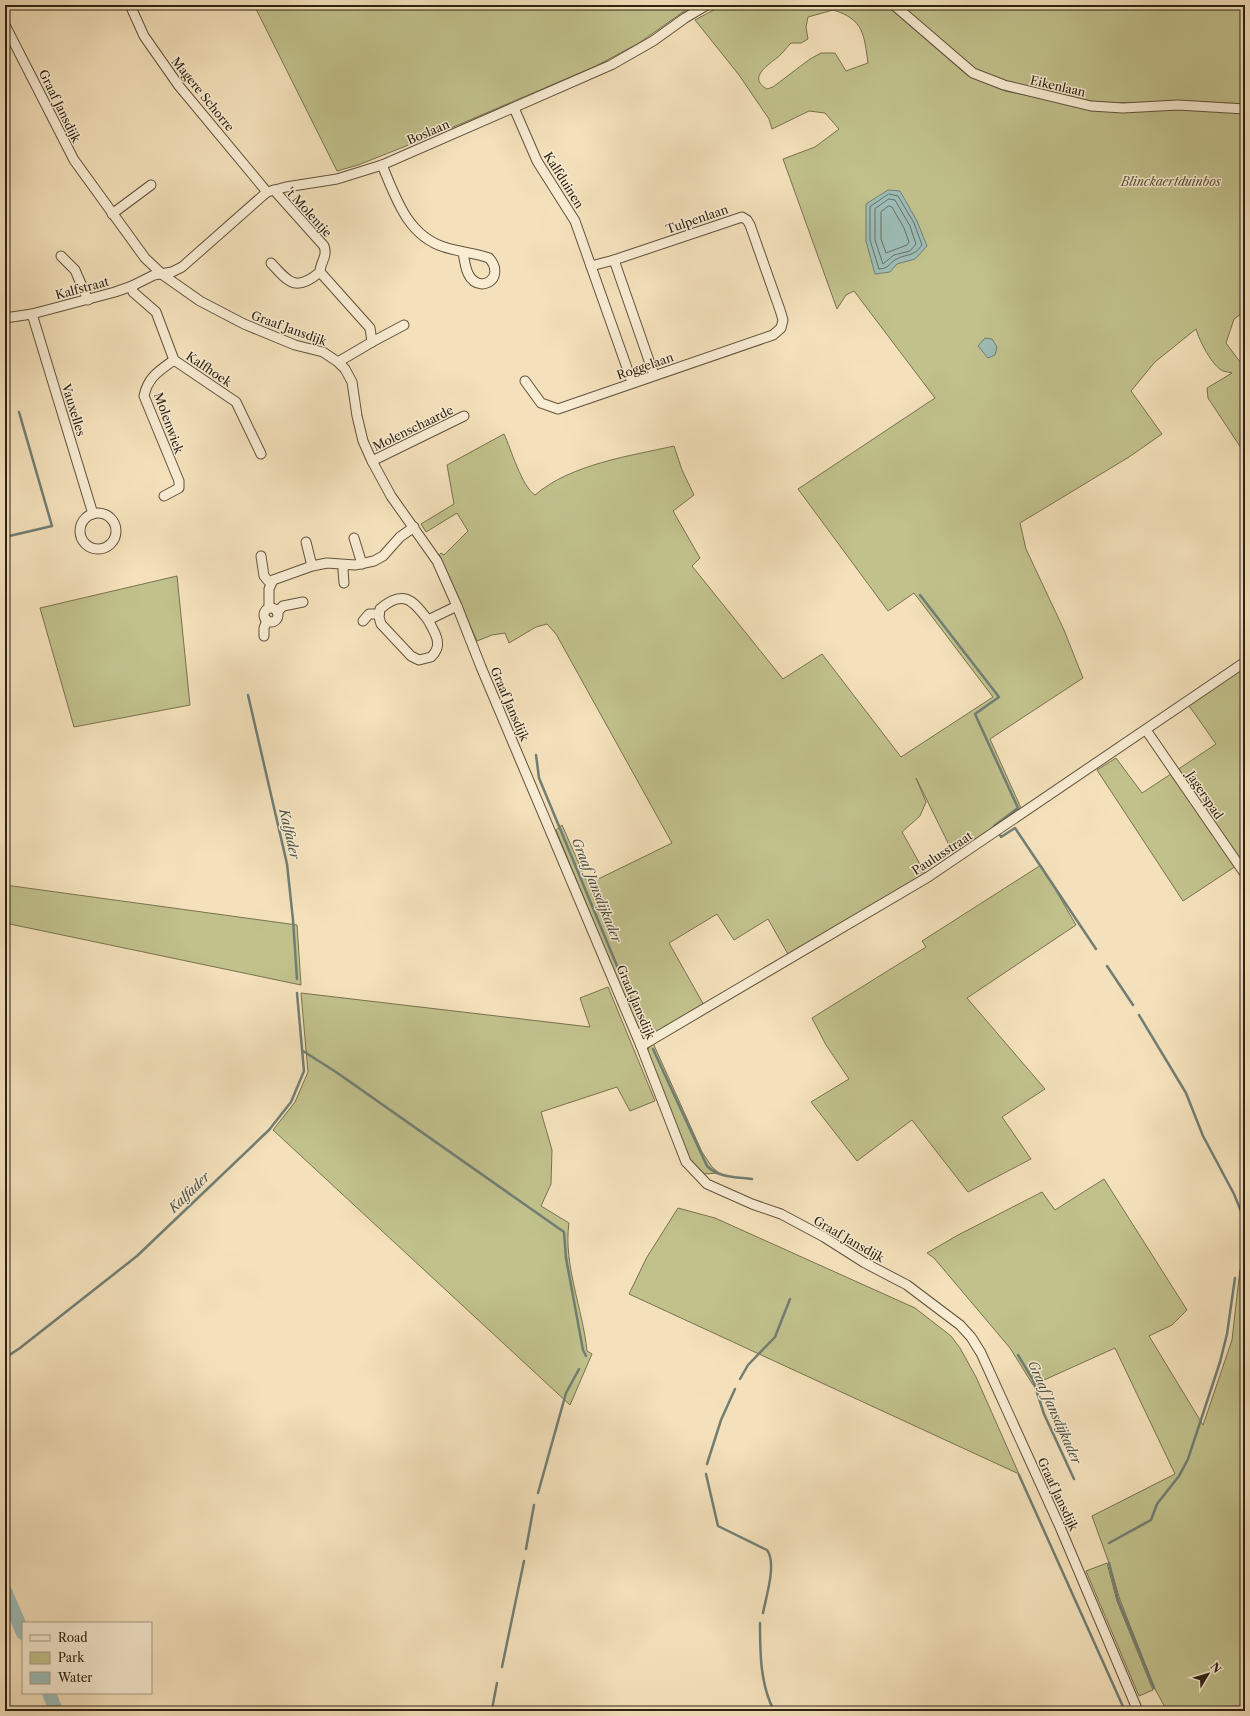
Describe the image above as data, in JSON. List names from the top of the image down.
{
  "streets": {
    "street": [
      "Eikenlaan",
      "Magere Schorre",
      "Graaf Jansdijk",
      "Boslaan",
      "Kalfduinen",
      "'t Molentje",
      "Tulpenlaan",
      "Kalfstraat",
      "Roggelaan",
      "Kalfhoek",
      "Vauxelles",
      "Molenwiek",
      "Molenschaarde",
      "Jagerspad",
      "Paulusstraat"
    ]
  },
  "crossings": [
    ["Magere Schorre", "Boslaan"],
    ["Magere Schorre", "'t Molentje"],
    ["Graaf Jansdijk", "Kalfstraat"],
    ["Graaf Jansdijk", "Molenschaarde"],
    ["Graaf Jansdijk", "Paulusstraat"],
    ["Boslaan", "Kalfduinen"],
    ["Boslaan", "'t Molentje"],
    ["Kalfduinen", "Roggelaan"],
    ["Tulpenlaan", "Roggelaan"],
    ["Kalfstraat", "Kalfhoek"],
    ["Kalfstraat", "Vauxelles"],
    ["Kalfhoek", "Molenwiek"],
    ["Jagerspad", "Paulusstraat"]
  ],
  "water": ["Kalfader", "Graaf Jansdijkader"],
  "parks": ["Blinckaertduinbos"],
  "legend": ["Road", "Park", "Water"],
  "north": "top right"
}
